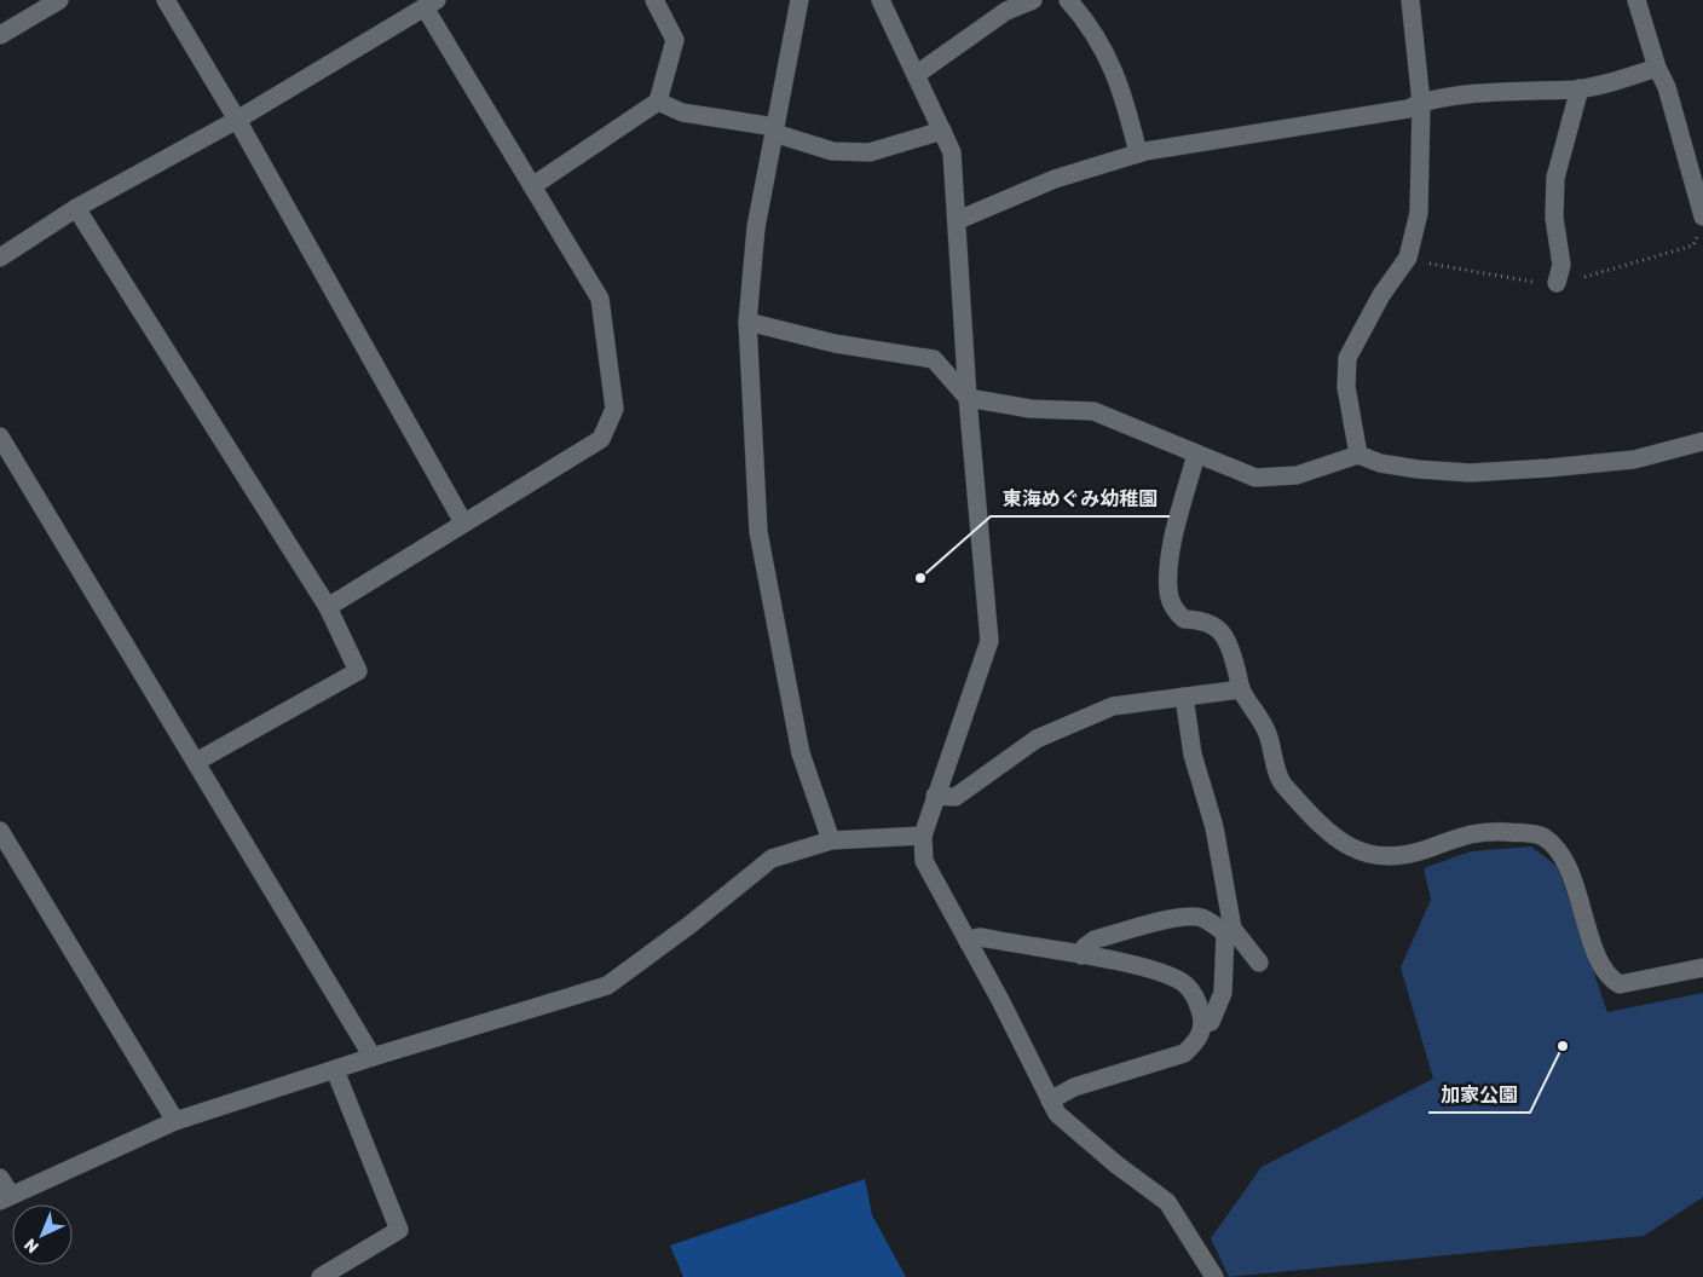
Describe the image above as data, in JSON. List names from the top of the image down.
{
  "places": ["東海めぐみ幼稚園", "加家公園"],
  "north": "bottom left"
}
